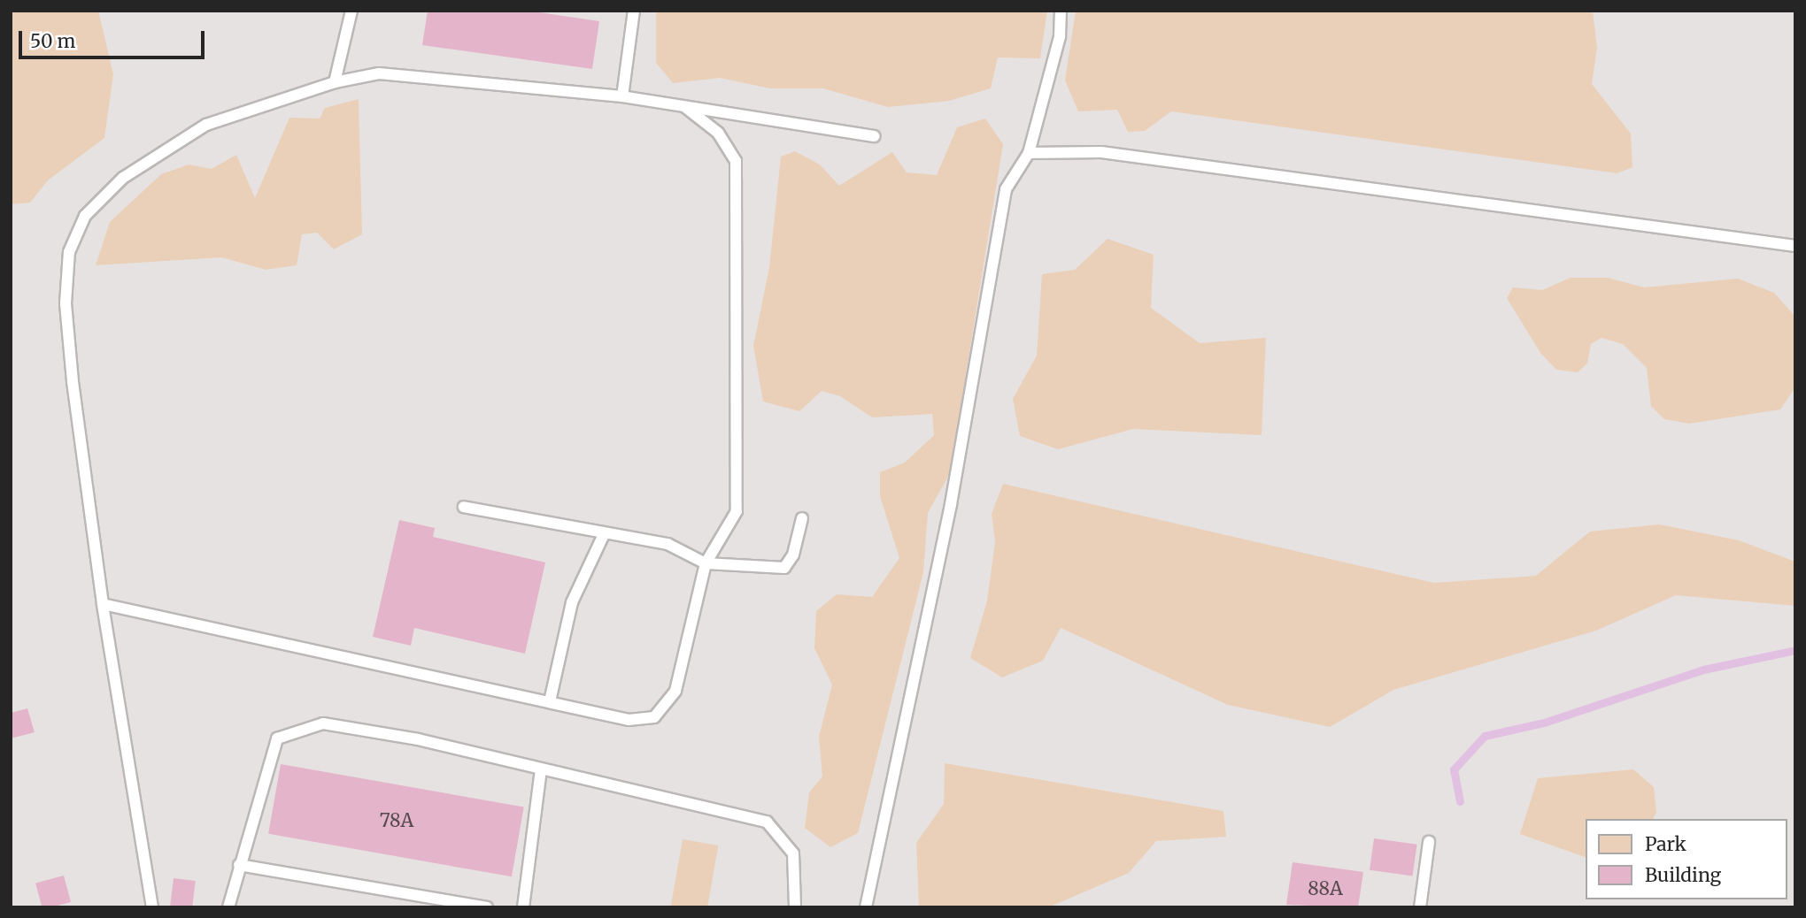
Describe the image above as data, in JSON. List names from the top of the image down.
{
  "house_numbers": ["78А", "88А"],
  "legend": ["Park", "Building"],
  "scale_bar": "50 m"
}
